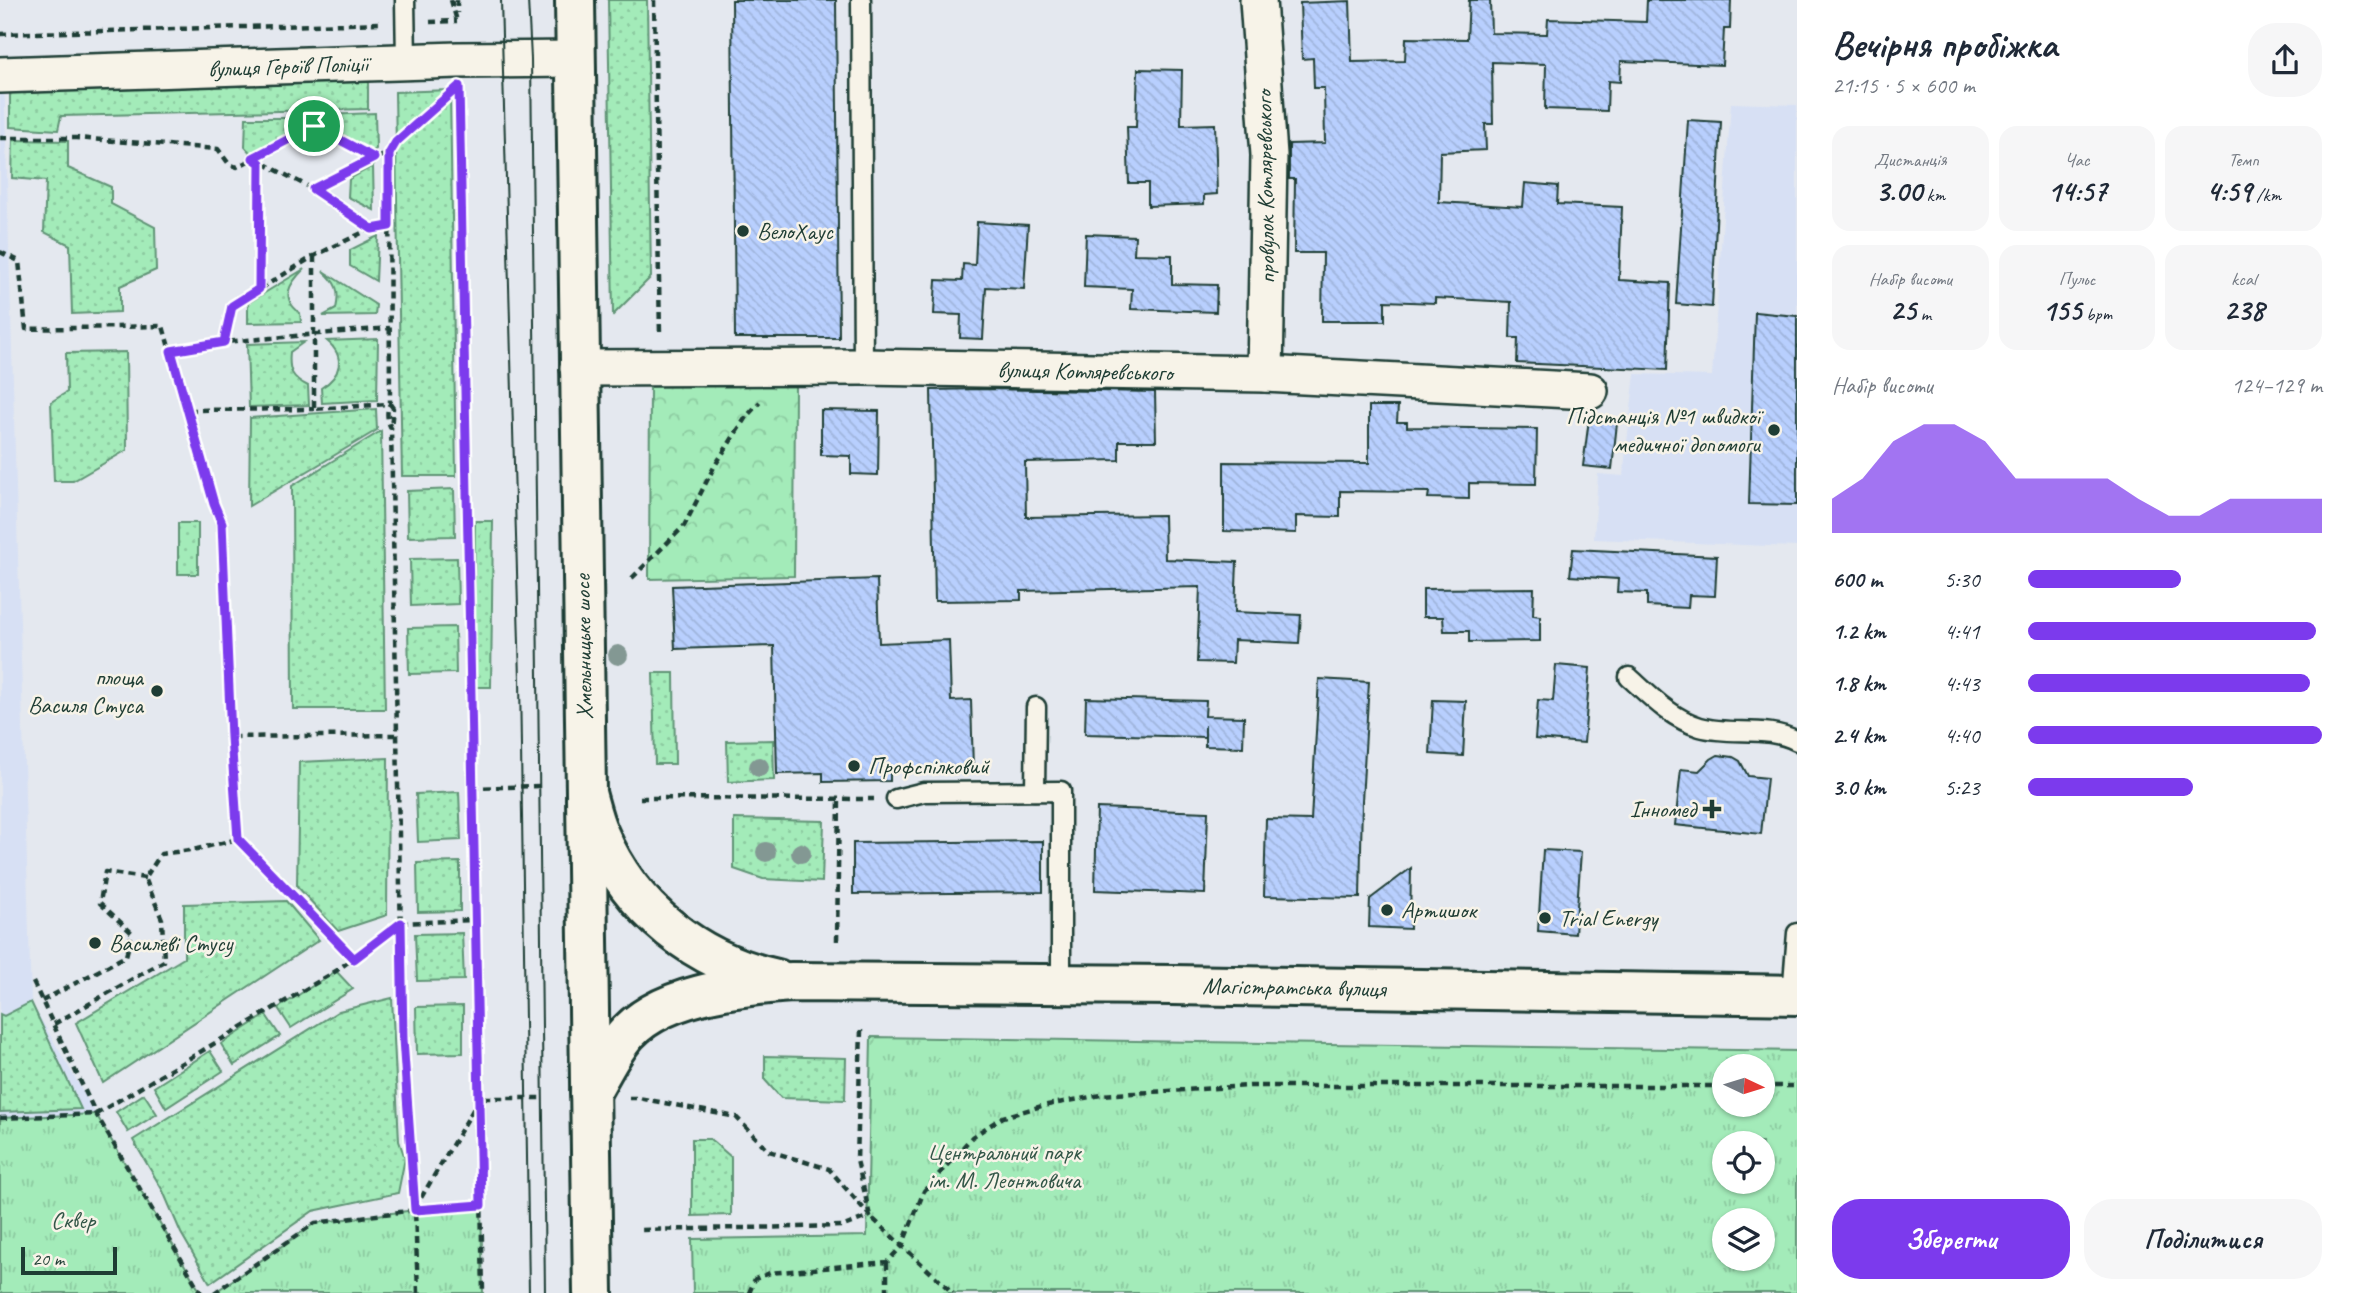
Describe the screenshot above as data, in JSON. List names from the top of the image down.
{
  "streets": {
    "main road": ["Хмельницьке шосе", "Магістратська вулиця"],
    "street": ["вулиця Героїв Поліції", "провулок Котляревського", "вулиця Котляревського"]
  },
  "crossings": [
    ["вулиця Героїв Поліції", "Хмельницьке шосе"],
    ["провулок Котляревського", "вулиця Котляревського"],
    ["вулиця Котляревського", "Хмельницьке шосе"]
  ],
  "parks": ["Центральний парк ім. М. Леонтовича", "Сквер"],
  "places": {
    "other": [
      "ВелоХаус",
      "Підстанція №1 швидкої медичної допомоги",
      "площа Василя Стуса",
      "Профспілковий",
      "Артишок",
      "Trial Energy",
      "Василеві Стусу"
    ],
    "health": ["Інномед"]
  },
  "scale_bar": "20 m",
  "north": "right",
  "page": {
    "heading": ["Вечірня пробіжка", "21:15 · 5 × 600 m"],
    "stats": [
      ["Дистанція", "3.00 km"],
      ["Час", "14:57"],
      ["Темп", "4:59 /km"],
      ["Набір висоти", "25 m"],
      ["Пульс", "155 bpm"],
      ["kcal", "238"]
    ],
    "chart": ["Набір висоти", "124–129 m"],
    "list": [
      {
        "name": "600 m",
        "note": "5:30"
      },
      {
        "name": "1.2 km",
        "note": "4:41"
      },
      {
        "name": "1.8 km",
        "note": "4:43"
      },
      {
        "name": "2.4 km",
        "note": "4:40"
      },
      {
        "name": "3.0 km",
        "note": "5:23"
      }
    ],
    "buttons": ["Зберегти", "Поділитися"],
    "scale": "20 m"
  }
}
